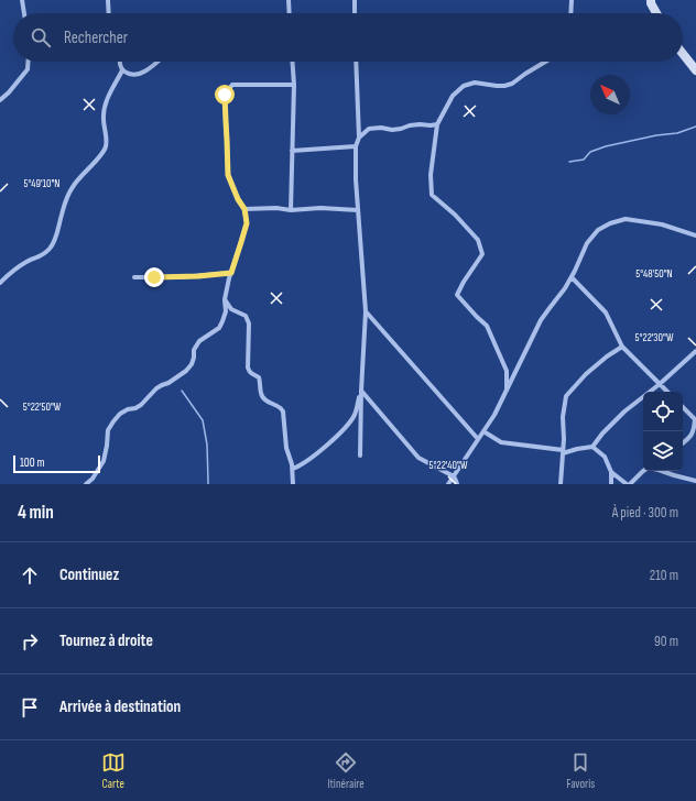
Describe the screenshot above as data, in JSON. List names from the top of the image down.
{
  "scale_bar": "100 m",
  "north": "top left",
  "page": {
    "search": "Rechercher",
    "scale": "100 m",
    "heading": ["4 min", "À pied · 300 m"],
    "list": [
      ["Continuez", "210 m"],
      ["Tournez à droite", "90 m"],
      "Arrivée à destination"
    ],
    "nav": ["Carte", "Itinéraire", "Favoris"]
  },
  "coordinates": [
    "5°49'10\"N",
    "5°48'50\"N",
    "5°22'30\"W",
    "5°22'50\"W",
    "5°22'40\"W"
  ]
}
